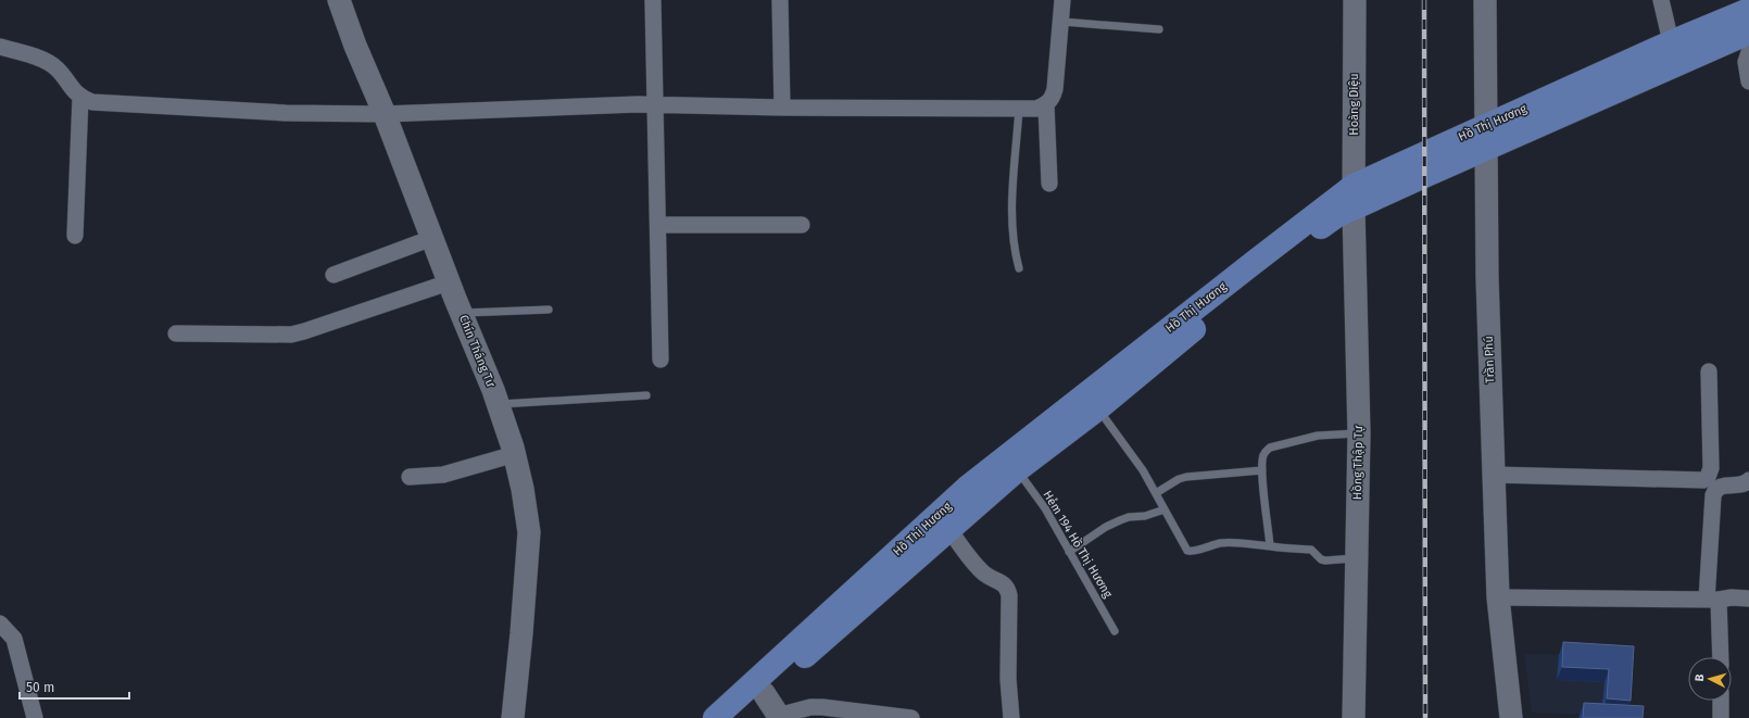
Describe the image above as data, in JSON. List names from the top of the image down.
{
  "streets": {
    "main road": ["Hồ Thị Hương"],
    "street": [
      "Hoàng Diệu",
      "Chín Tháng Tư",
      "Trần Phú",
      "Hồng Thập Tự"
    ],
    "lane": ["Hẻm 194 Hồ Thị Hương"]
  },
  "crossings": [
    ["Hoàng Diệu", "Hồ Thị Hương"],
    ["Hoàng Diệu", "Hồng Thập Tự"],
    ["Hồ Thị Hương", "Trần Phú"],
    ["Hồ Thị Hương", "Hồng Thập Tự"],
    ["Hồ Thị Hương", "Hẻm 194 Hồ Thị Hương"]
  ],
  "scale_bar": "50 m",
  "north": "left"
}
